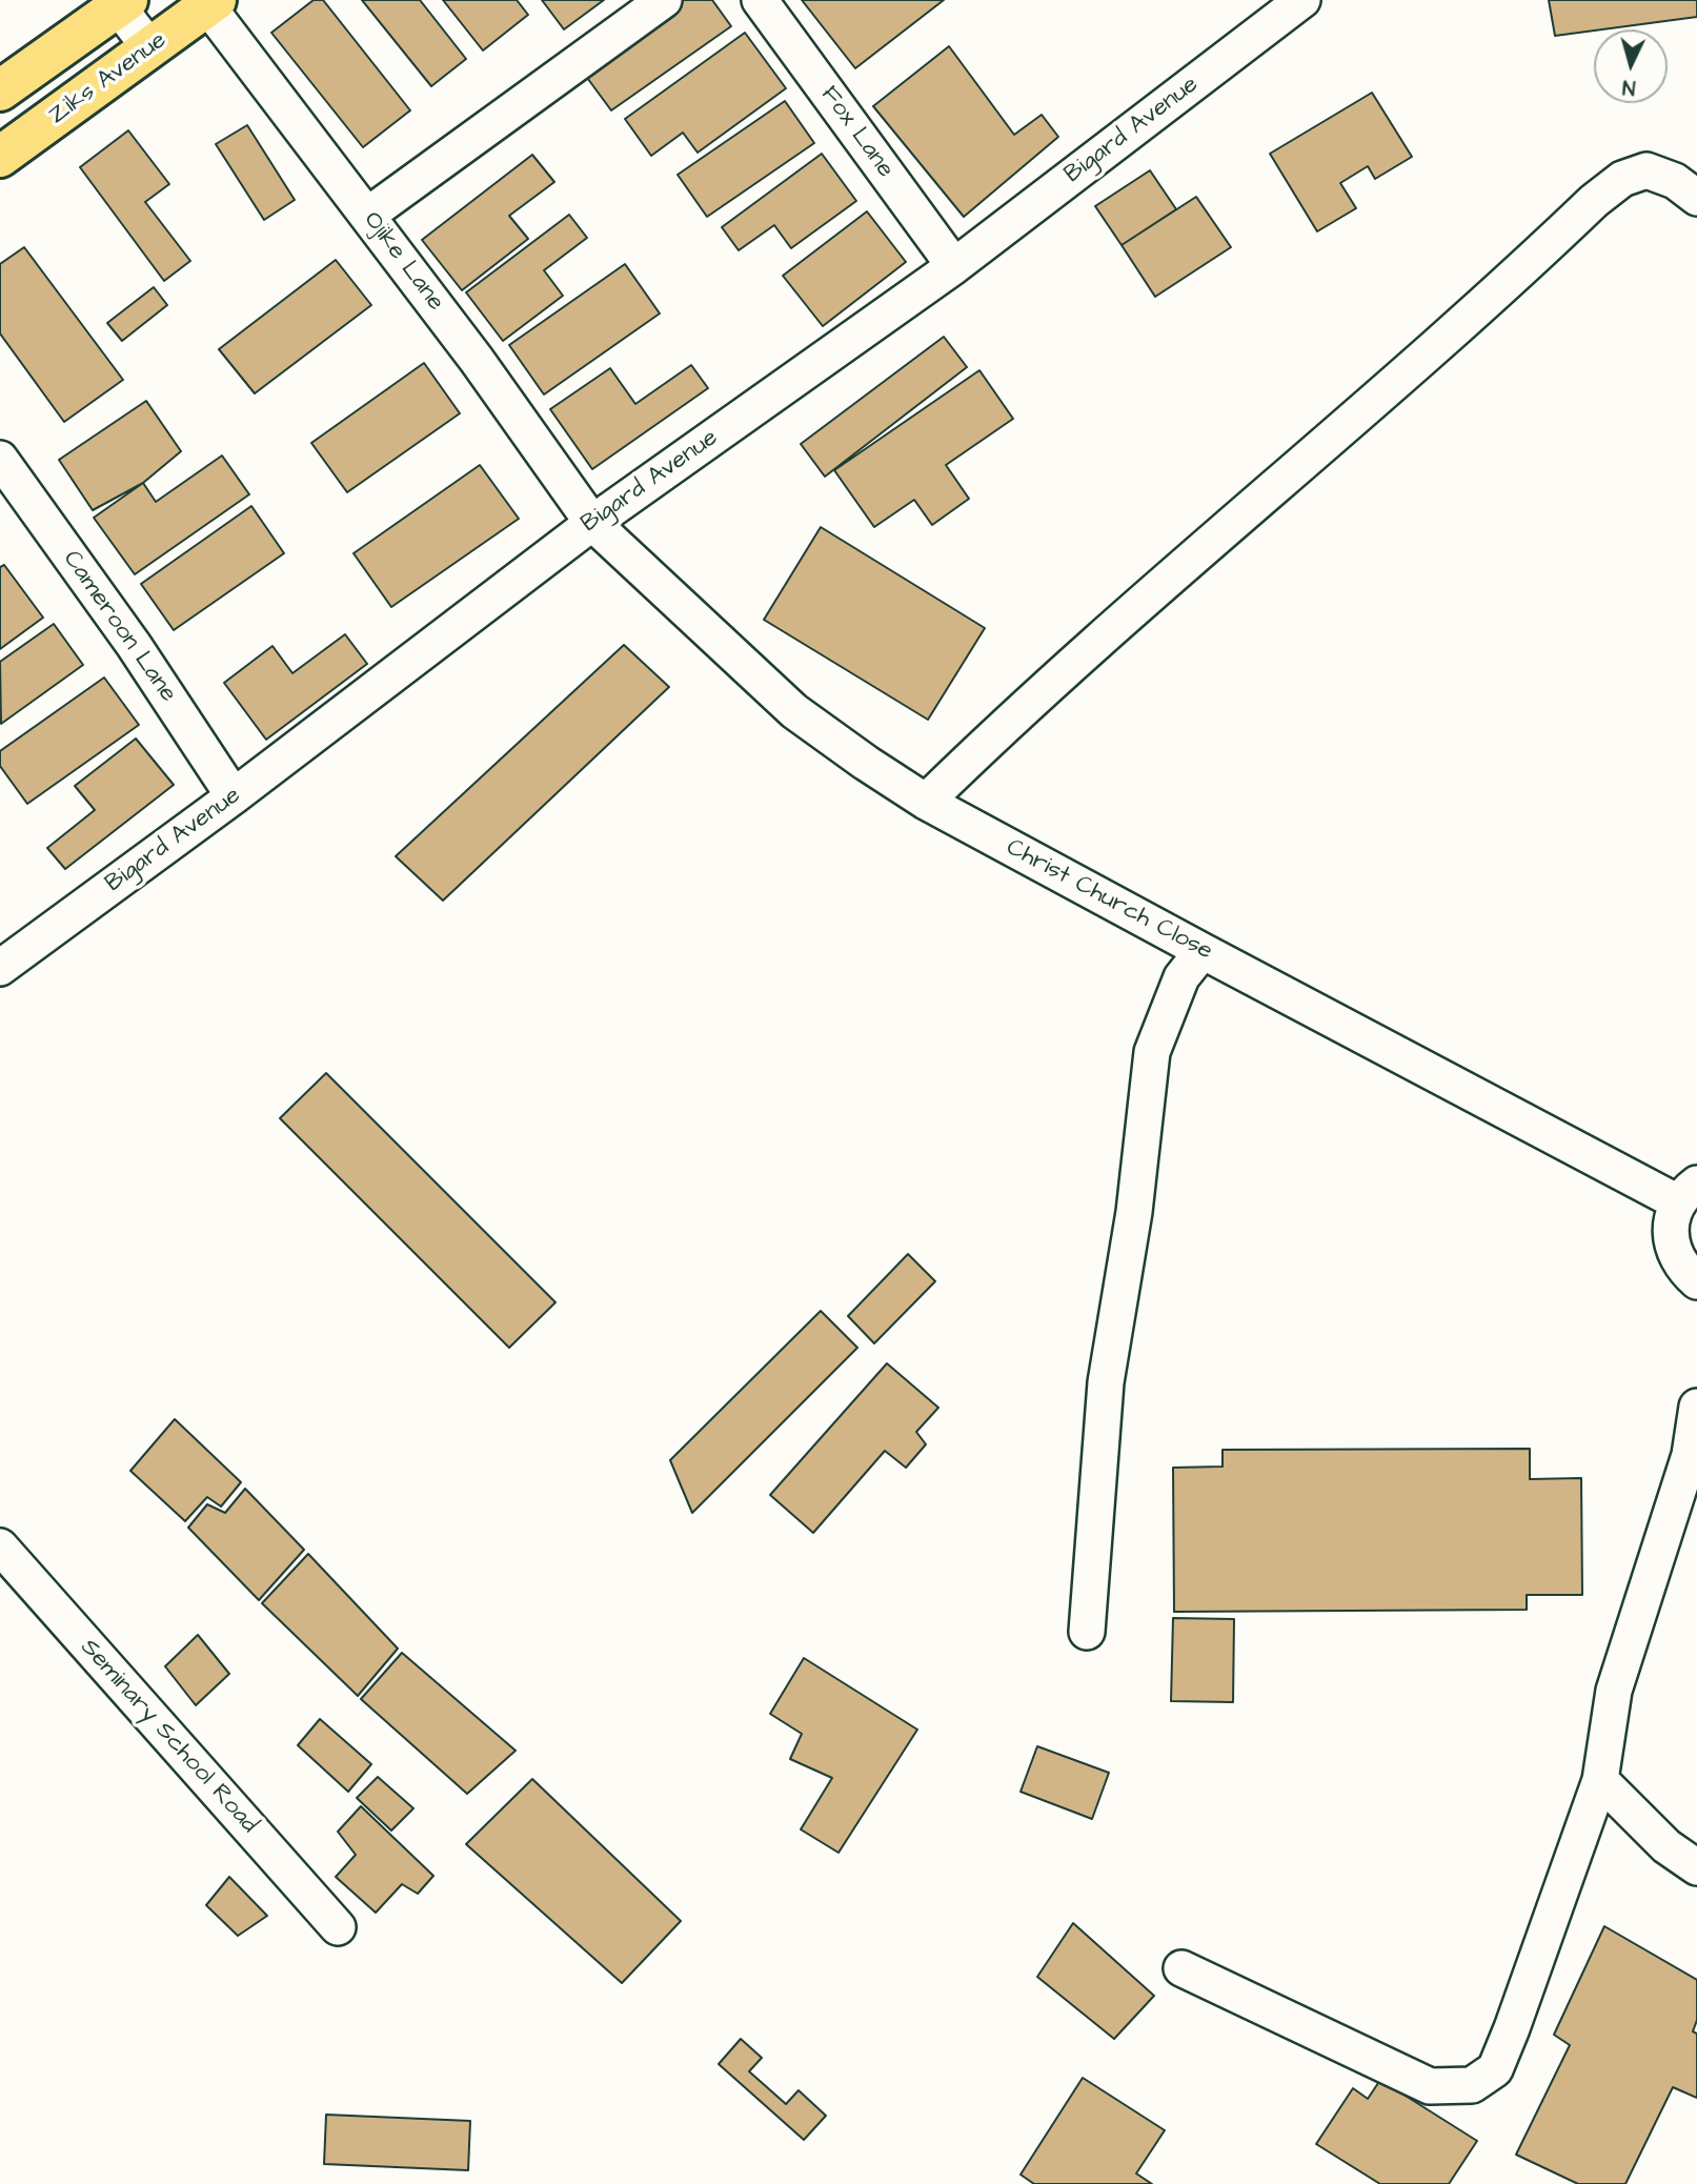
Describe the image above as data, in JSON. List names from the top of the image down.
{
  "streets": {
    "main road": ["Ziks Avenue"],
    "street": [
      "Bigard Avenue",
      "Fox Lane",
      "Ojike Lane",
      "Cameroon Lane",
      "Christ Church Close",
      "Seminary School Road"
    ]
  },
  "crossings": [
    ["Ziks Avenue", "Ojike Lane"],
    ["Bigard Avenue", "Fox Lane"],
    ["Bigard Avenue", "Ojike Lane"],
    ["Bigard Avenue", "Cameroon Lane"],
    ["Bigard Avenue", "Christ Church Close"],
    ["Ojike Lane", "Christ Church Close"]
  ],
  "north": "bottom"
}
